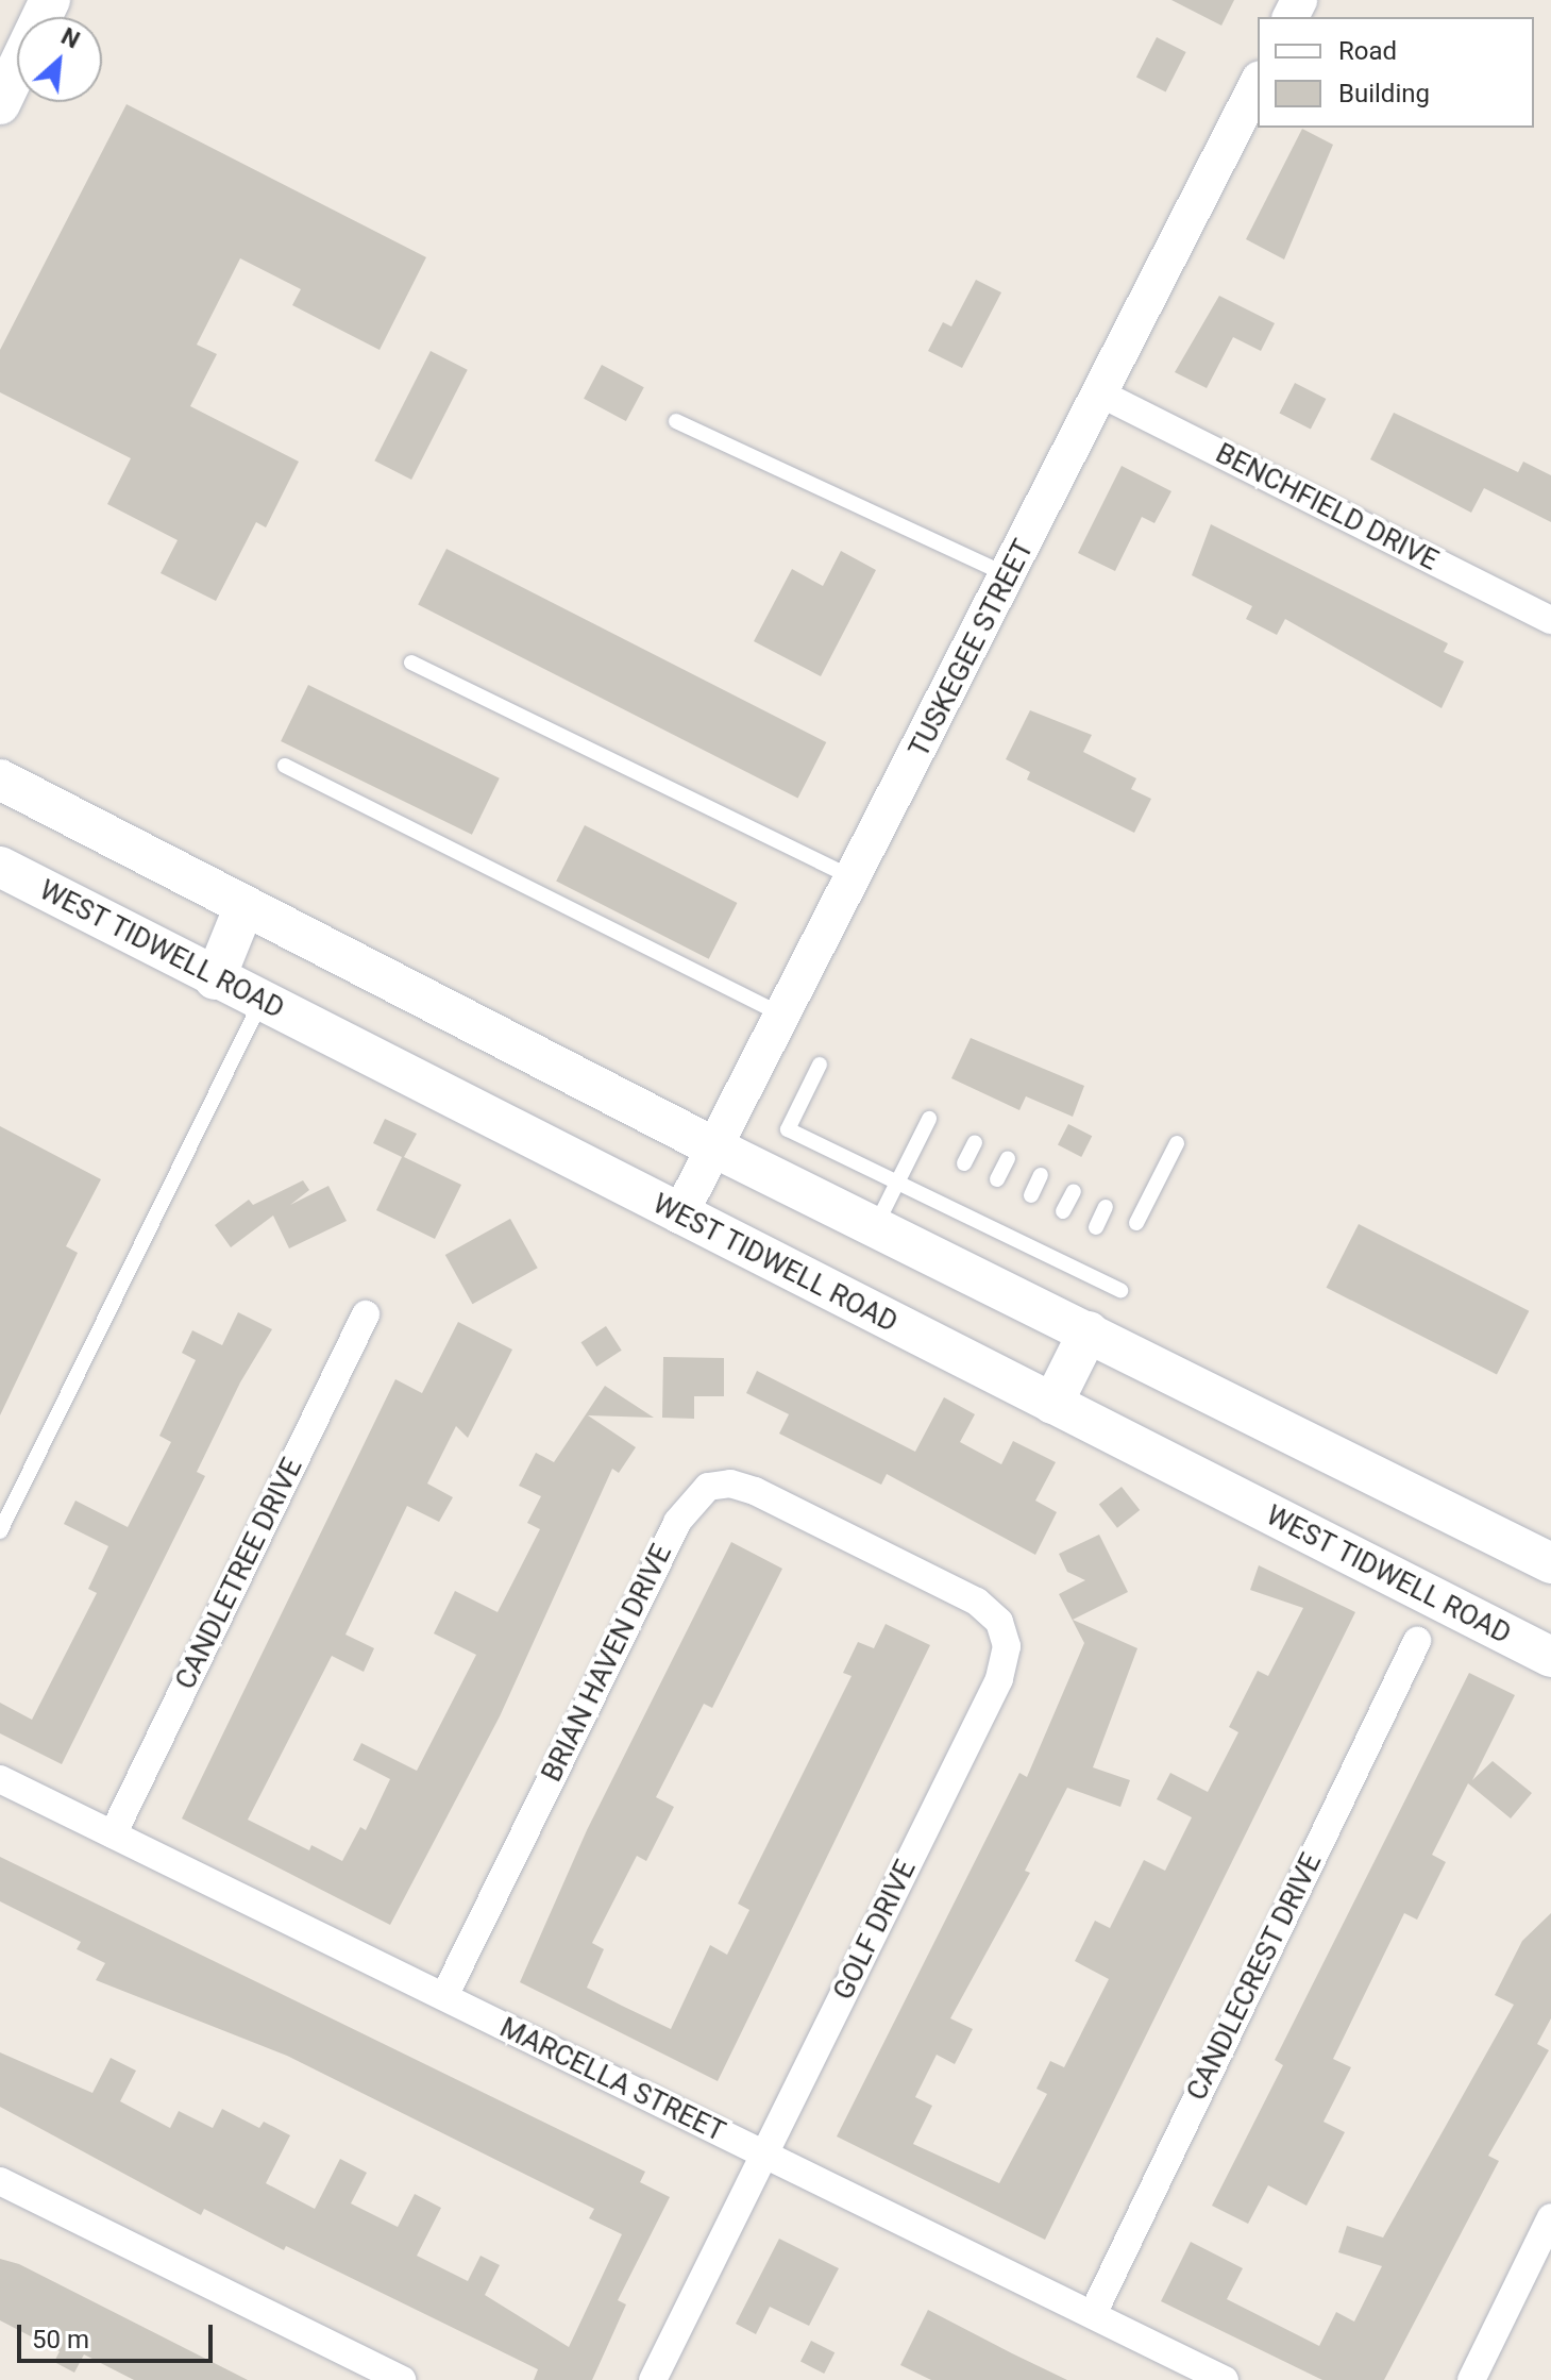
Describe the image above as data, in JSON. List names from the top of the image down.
{
  "streets": {
    "main road": ["WEST TIDWELL ROAD"],
    "street": [
      "BENCHFIELD DRIVE",
      "TUSKEGEE STREET",
      "CANDLETREE DRIVE",
      "BRIAN HAVEN DRIVE",
      "GOLF DRIVE",
      "CANDLECREST DRIVE",
      "MARCELLA STREET"
    ]
  },
  "crossings": [
    ["BENCHFIELD DRIVE", "TUSKEGEE STREET"],
    ["TUSKEGEE STREET", "WEST TIDWELL ROAD"],
    ["CANDLETREE DRIVE", "MARCELLA STREET"],
    ["BRIAN HAVEN DRIVE", "GOLF DRIVE"],
    ["BRIAN HAVEN DRIVE", "MARCELLA STREET"],
    ["GOLF DRIVE", "MARCELLA STREET"],
    ["CANDLECREST DRIVE", "MARCELLA STREET"]
  ],
  "legend": ["Road", "Building"],
  "scale_bar": "50 m",
  "north": "top right"
}
